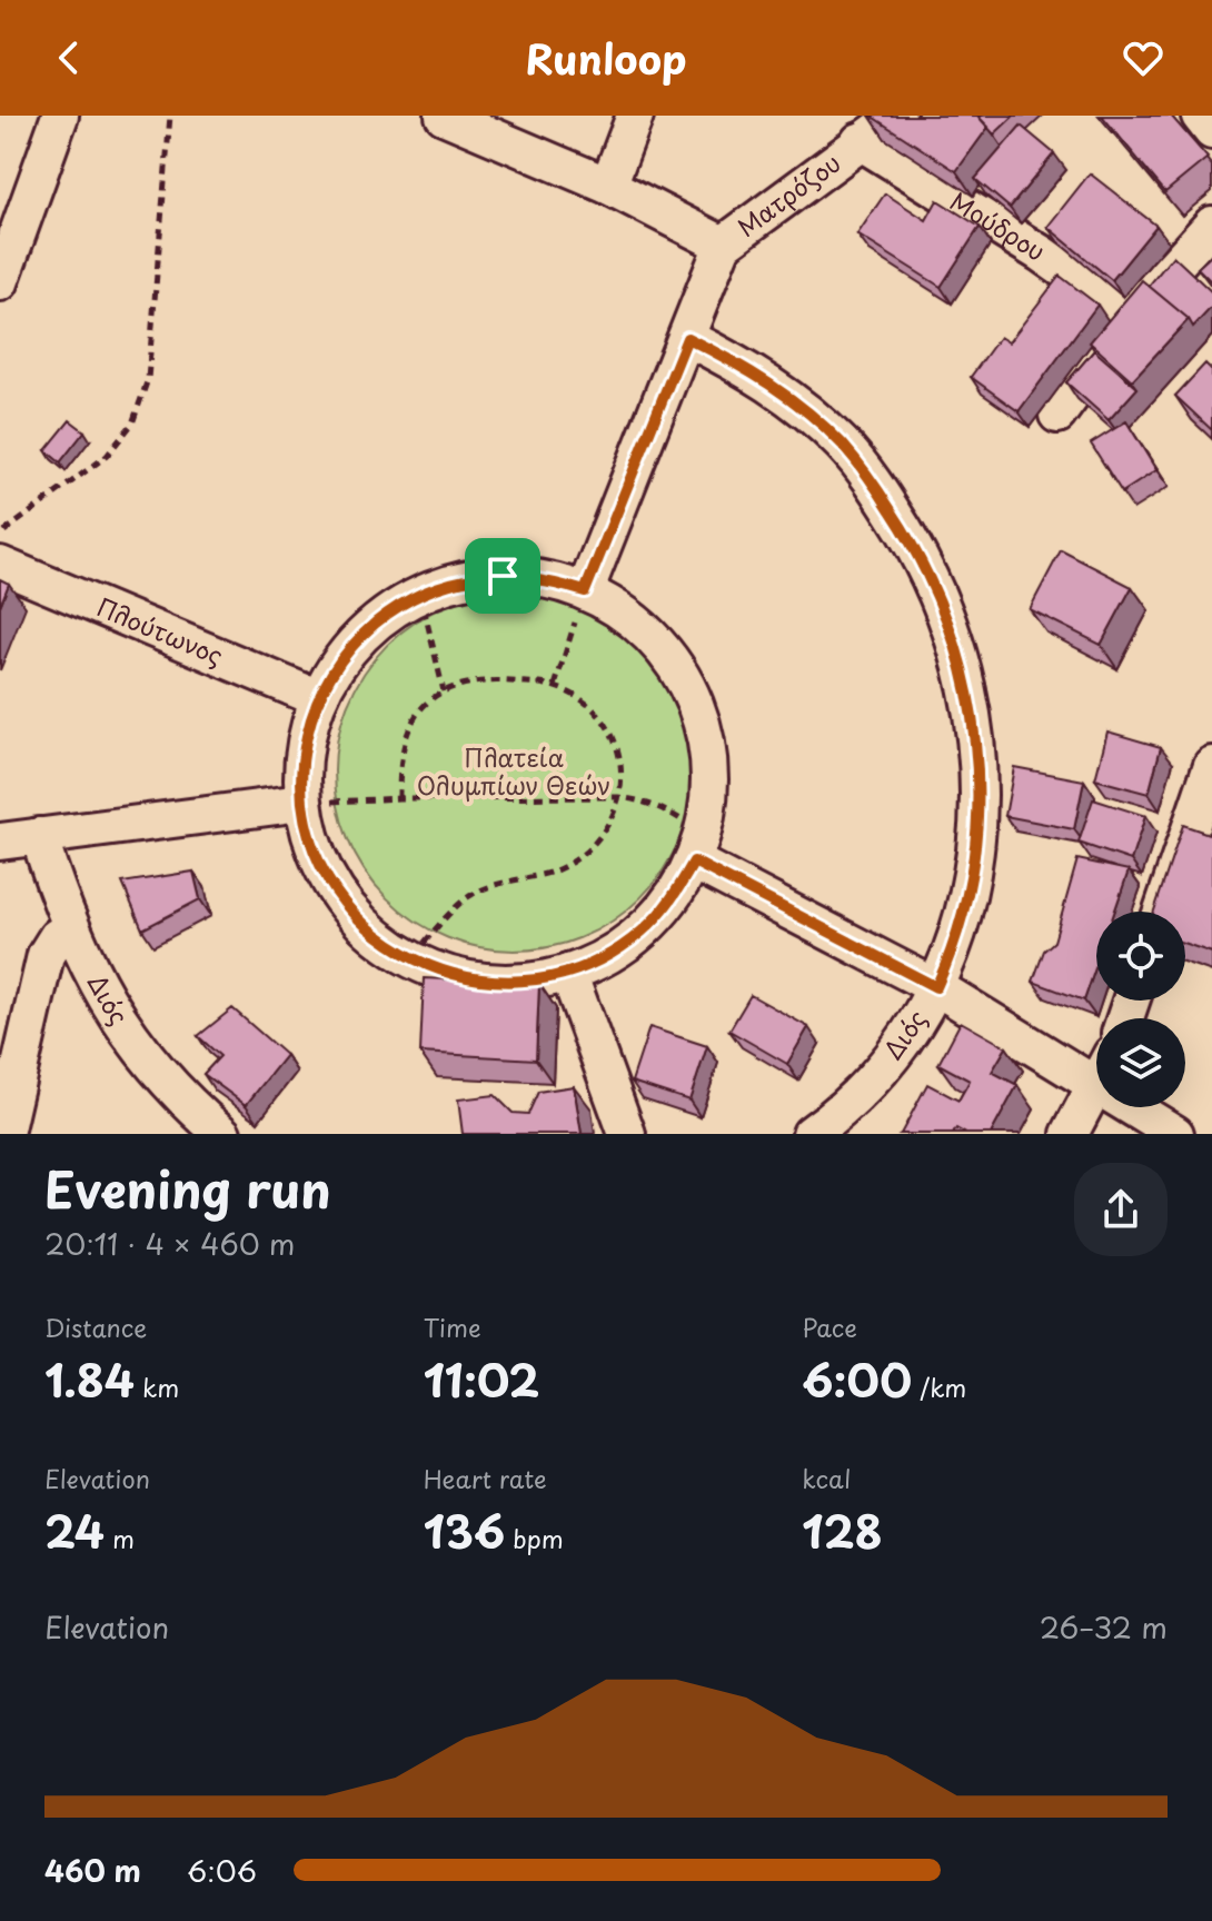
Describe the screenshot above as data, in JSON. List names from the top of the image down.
{
  "streets": {
    "street": [
      "Ματρόζου",
      "Μούδρου",
      "Πλούτωνος",
      "Διός"
    ]
  },
  "crossings": [
    ["Ματρόζου", "Μούδρου"],
    ["Ματρόζου", "Διός"]
  ],
  "parks": ["Πλατεία Ολυμπίων Θεών"],
  "page": {
    "header": "Runloop",
    "heading": ["Evening run", "20:11 · 4 × 460 m"],
    "stats": [
      ["Distance", "1.84 km"],
      ["Time", "11:02"],
      ["Pace", "6:00 /km"],
      ["Elevation", "24 m"],
      ["Heart rate", "136 bpm"],
      ["kcal", "128"]
    ],
    "chart": ["Elevation", "26–32 m"],
    "list": [
      {
        "name": "460 m",
        "note": "6:06"
      }
    ]
  }
}
